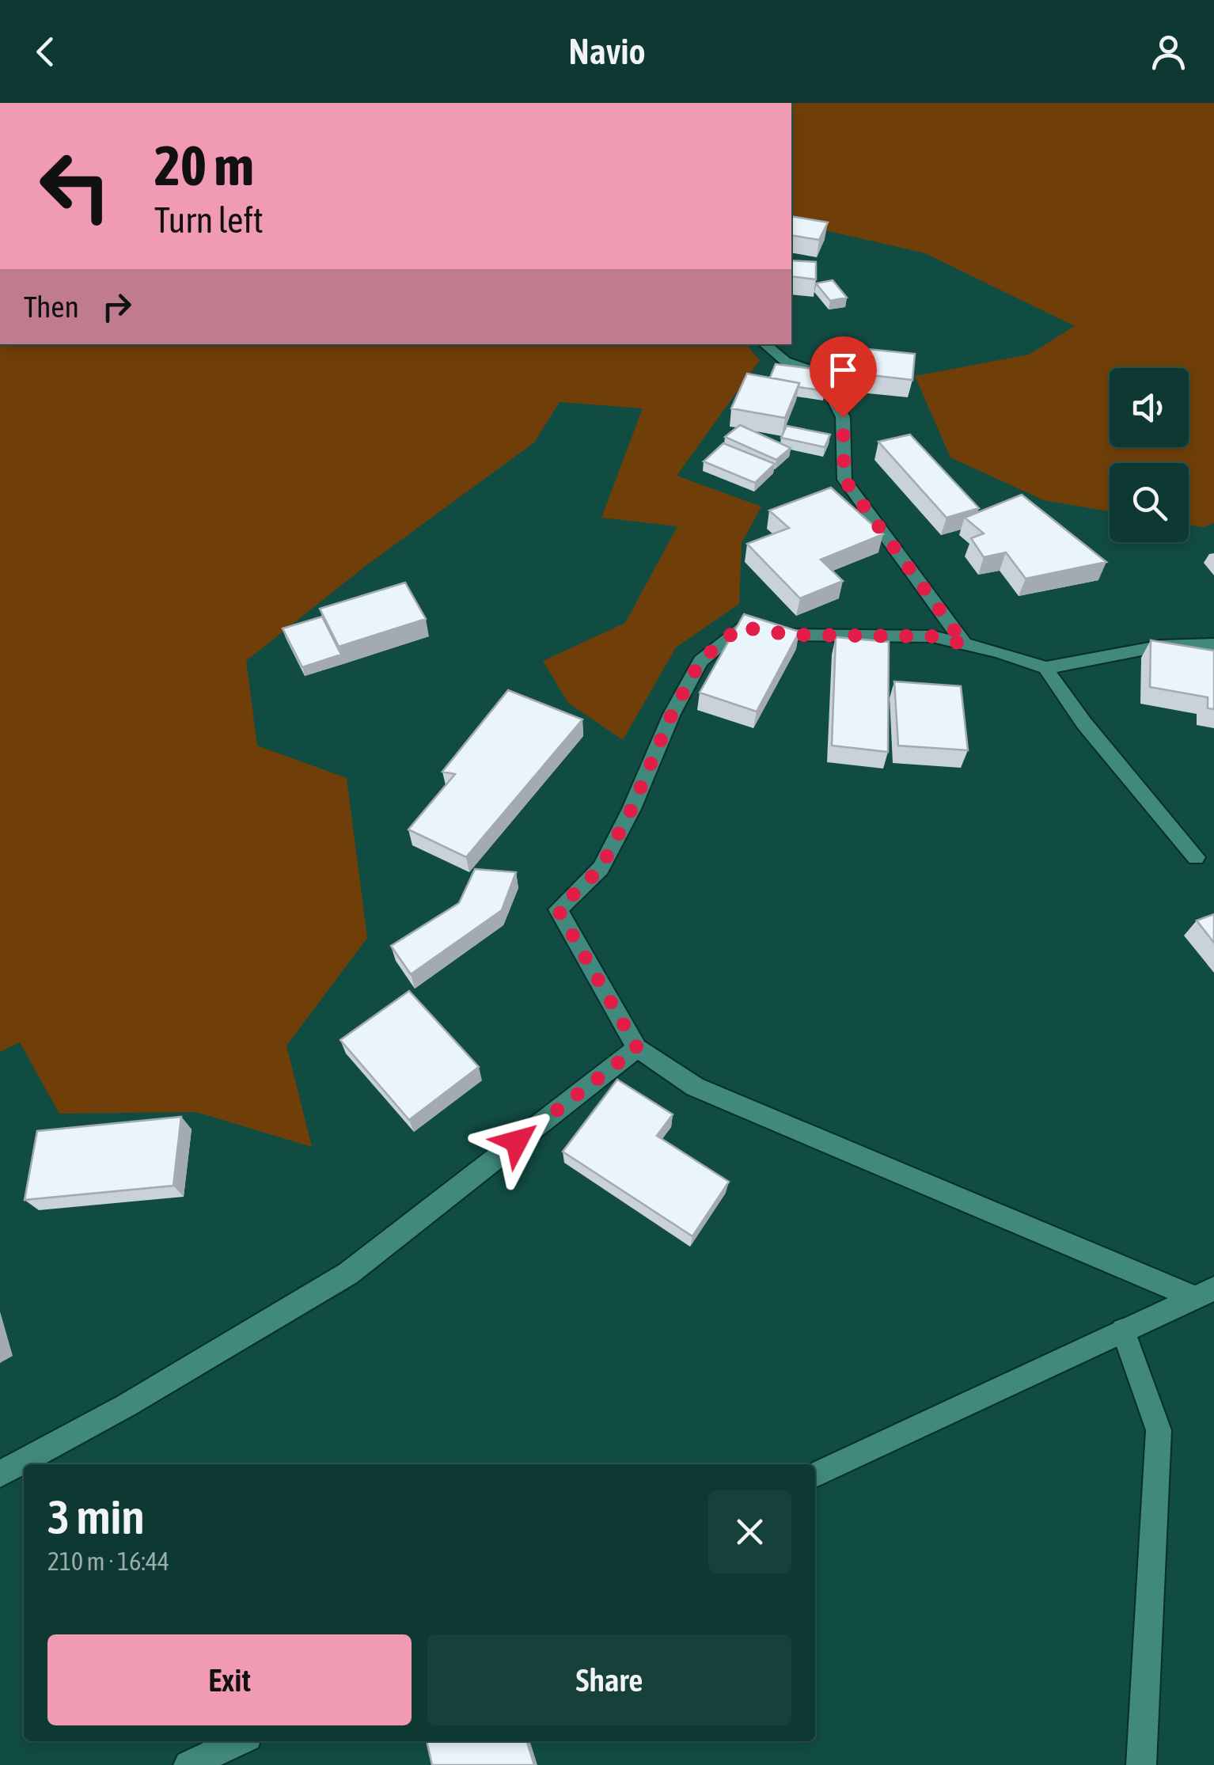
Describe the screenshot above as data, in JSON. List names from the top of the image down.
{
  "page": {
    "header": "Navio",
    "turn": ["20 m", "Turn left"],
    "then": "Then",
    "heading": ["3 min", "210 m · 16:44"],
    "buttons": ["Exit", "Share"]
  }
}
